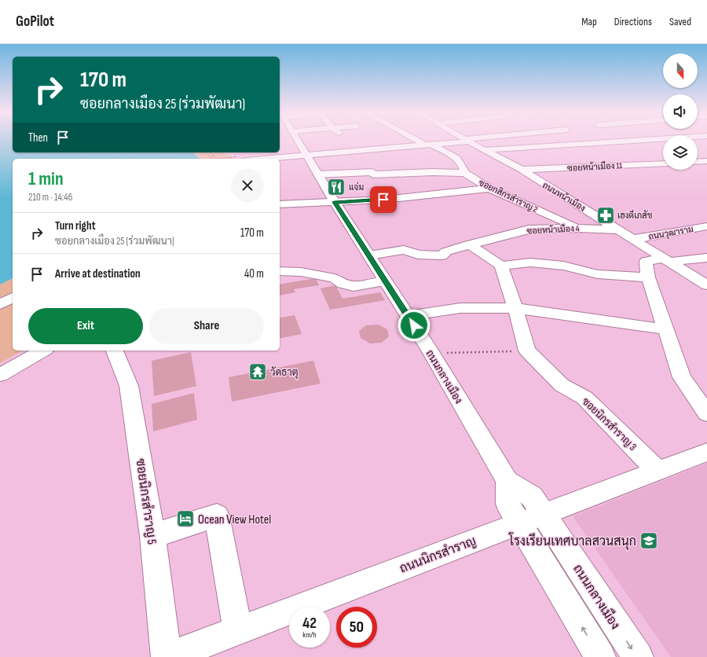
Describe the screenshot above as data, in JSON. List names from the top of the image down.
{
  "streets": {
    "street": [
      "ซอยหน้าเมือง 11",
      "ซอยกสิกรสำราญ 2",
      "ถนนหน้าเมือง",
      "ซอยหน้าเมือง 4",
      "ถนนวุฒาราม",
      "ถนนกลางเมือง",
      "ซอยนิกรสำราญ 3",
      "ซอยนิกรสำราญ 5",
      "ถนนนิกรสำราญ"
    ]
  },
  "crossings": [
    ["ซอยหน้าเมือง 11", "ถนนหน้าเมือง"],
    ["ซอยกสิกรสำราญ 2", "ซอยหน้าเมือง 4"],
    ["ถนนหน้าเมือง", "ซอยหน้าเมือง 4"],
    ["ถนนหน้าเมือง", "ถนนวุฒาราม"],
    ["ซอยหน้าเมือง 4", "ถนนกลางเมือง"],
    ["ถนนกลางเมือง", "ถนนนิกรสำราญ"],
    ["ซอยนิกรสำราญ 3", "ถนนนิกรสำราญ"],
    ["ซอยนิกรสำราญ 5", "ถนนนิกรสำราญ"]
  ],
  "places": {
    "restaurant": ["แจ่ม"],
    "pharmacy": ["เฮงดีเภสัช"],
    "temple": ["วัดธาตุ"],
    "hotel": ["Ocean View Hotel"],
    "school or university": ["โรงเรียนเทศบาลสวนสนุก"]
  },
  "north": "bottom",
  "page": {
    "header": "GoPilot",
    "nav": ["Map", "Directions", "Saved"],
    "turn": ["170 m", "ซอยกลางเมือง 25 (ร่วมพัฒนา)"],
    "then": "Then",
    "heading": ["1 min", "210 m · 14:46"],
    "list": [
      {
        "name": "Turn right",
        "note": "ซอยกลางเมือง 25 (ร่วมพัฒนา)",
        "value": "170 m"
      },
      {
        "name": "Arrive at destination",
        "value": "40 m"
      }
    ],
    "buttons": ["Exit", "Share"],
    "speed": "42 km/h",
    "limit": "50"
  }
}
